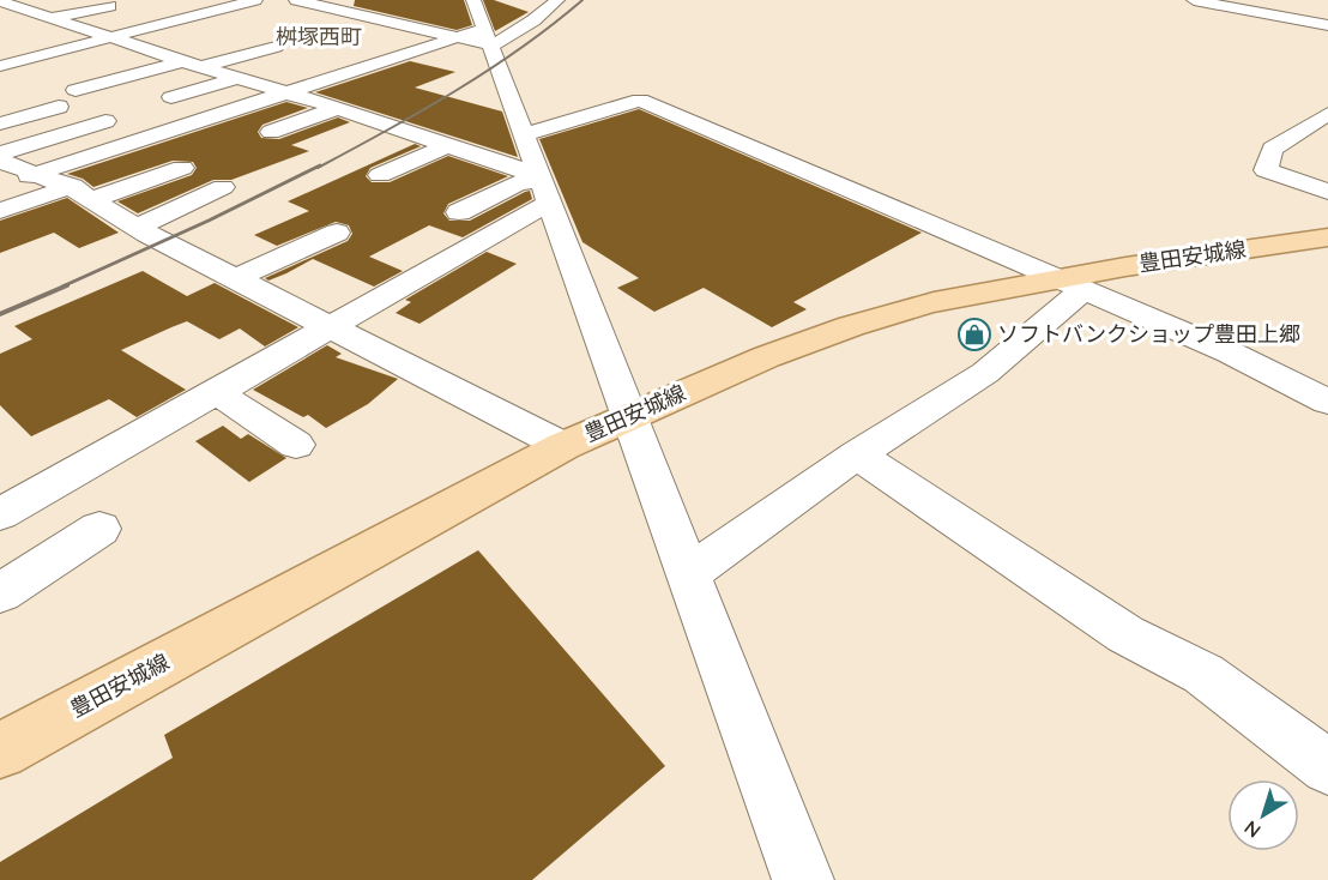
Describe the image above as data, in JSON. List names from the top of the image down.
{
  "streets": {
    "main road": ["豊田安城線"]
  },
  "districts": ["桝塚西町"],
  "places": {
    "shop": ["ソフトバンクショップ豊田上郷"]
  },
  "north": "bottom left"
}
